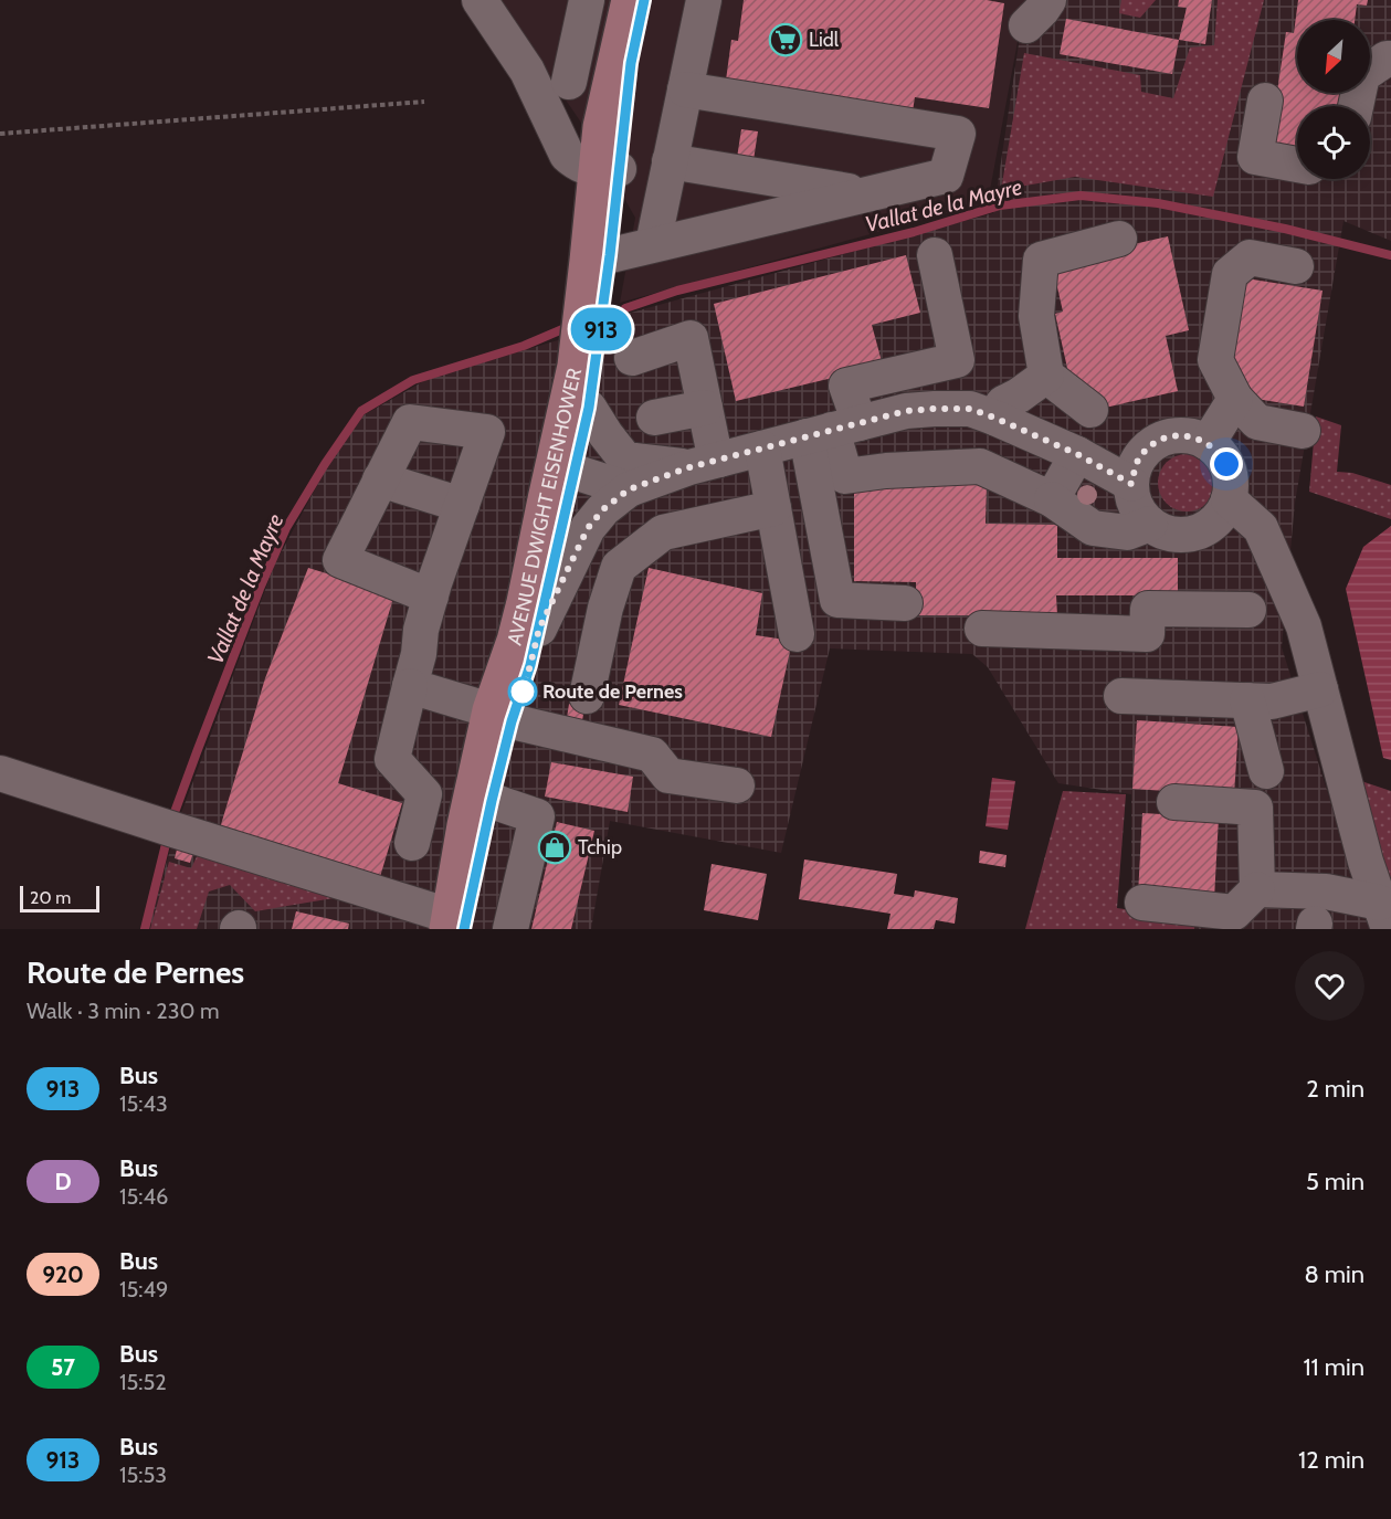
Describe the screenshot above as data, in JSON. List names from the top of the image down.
{
  "streets": {
    "main road": ["AVENUE DWIGHT EISENHOWER"]
  },
  "water": ["Vallat de la Mayre"],
  "places": {
    "supermarket": ["Lidl"],
    "other": ["Route de Pernes"],
    "shop": ["Tchip"]
  },
  "lines": ["bus line 913"],
  "scale_bar": "20 m",
  "north": "bottom left",
  "page": {
    "on_map": "913",
    "scale": "20 m",
    "heading": ["Route de Pernes", "Walk · 3 min · 230 m"],
    "list": [
      {
        "mark": "913",
        "name": "Bus",
        "note": "15:43",
        "value": "2 min"
      },
      {
        "mark": "D",
        "name": "Bus",
        "note": "15:46",
        "value": "5 min"
      },
      {
        "mark": "920",
        "name": "Bus",
        "note": "15:49",
        "value": "8 min"
      },
      {
        "mark": "57",
        "name": "Bus",
        "note": "15:52",
        "value": "11 min"
      },
      {
        "mark": "913",
        "name": "Bus",
        "note": "15:53",
        "value": "12 min"
      }
    ]
  }
}
